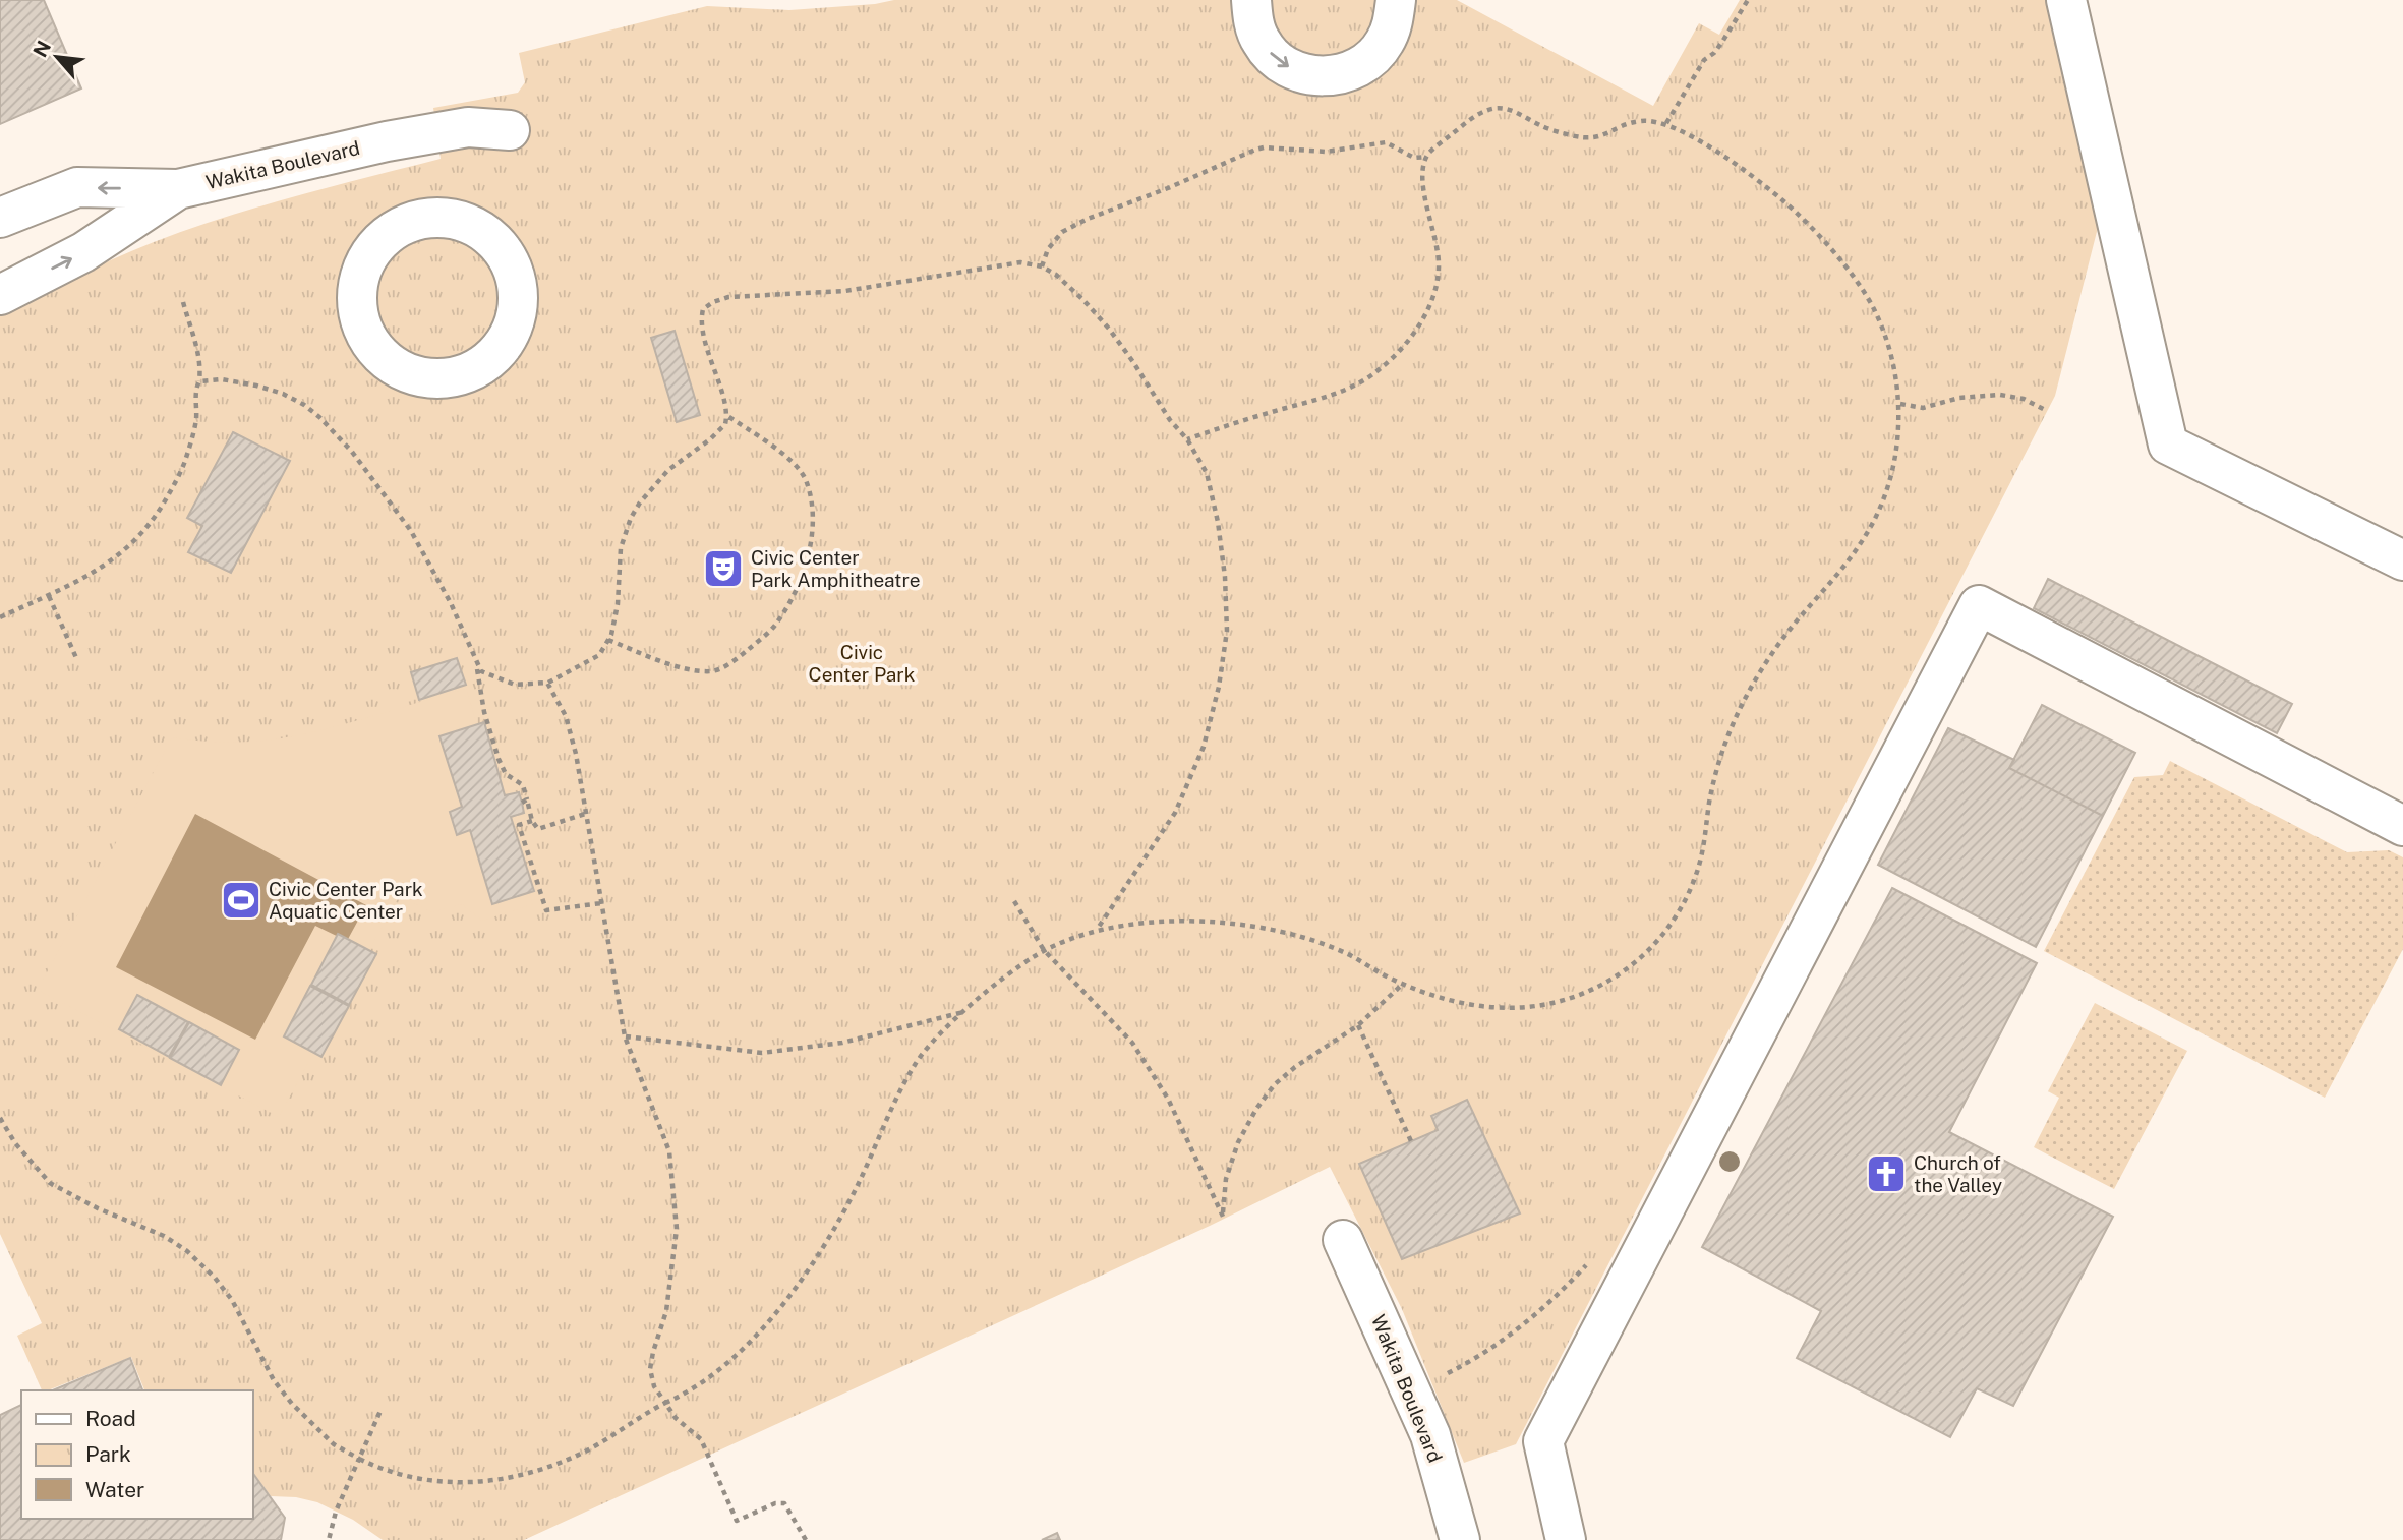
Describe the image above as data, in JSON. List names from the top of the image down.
{
  "streets": {
    "street": ["Wakita Boulevard"]
  },
  "parks": ["Civic Center Park"],
  "places": {
    "theatre": ["Civic Center Park Amphitheatre"],
    "sports": ["Civic Center Park Aquatic Center"],
    "church": ["Church of the Valley"]
  },
  "legend": ["Road", "Park", "Water"],
  "north": "top left"
}
